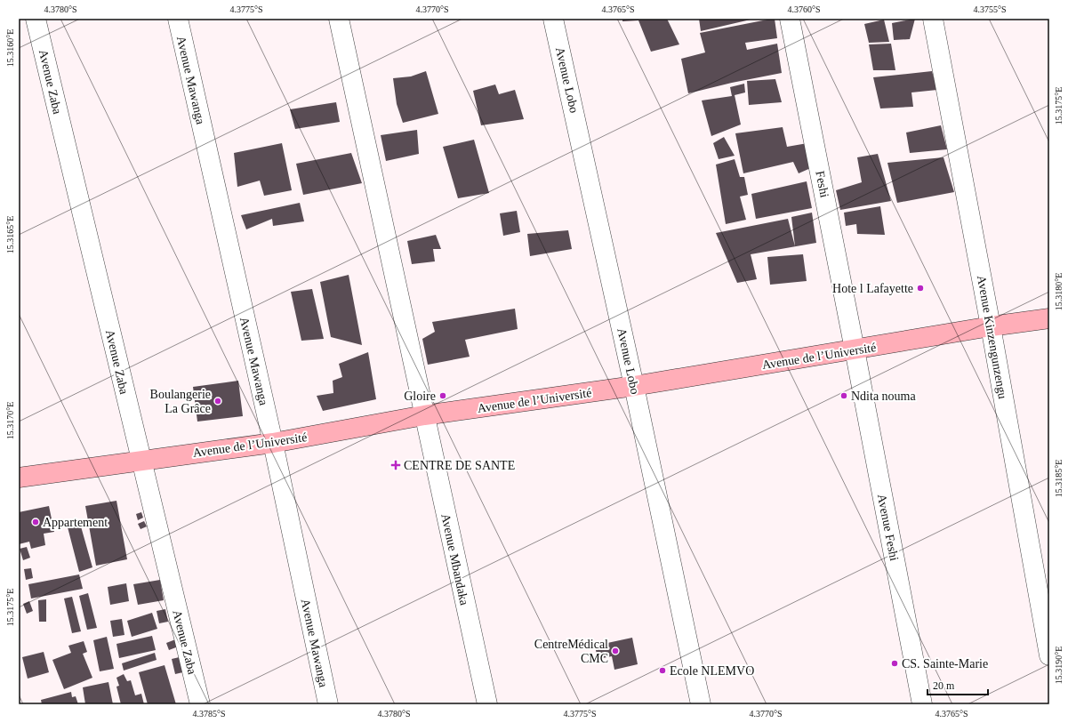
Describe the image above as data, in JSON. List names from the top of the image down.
{
  "streets": {
    "main road": ["Avenue de l’Université"],
    "street": [
      "Avenue Mawanga",
      "Avenue Lobo",
      "Avenue Zaba",
      "Feshi",
      "Avenue Kinzengunzengu",
      "Avenue Feshi",
      "Avenue Mbandaka"
    ]
  },
  "crossings": [
    ["Avenue Mawanga", "Avenue de l’Université"],
    ["Avenue Lobo", "Avenue de l’Université"],
    ["Avenue Zaba", "Avenue de l’Université"],
    ["Feshi", "Avenue de l’Université"],
    ["Feshi", "Avenue Feshi"],
    ["Avenue Kinzengunzengu", "Avenue de l’Université"],
    ["Avenue de l’Université", "Avenue Feshi"],
    ["Avenue de l’Université", "Avenue Mbandaka"]
  ],
  "places": {
    "other": [
      "Hote l Lafayette",
      "Gloire",
      "Ndita nouma",
      "Boulangerie La Grâce",
      "Appartement",
      "CentreMédical CMC",
      "CS. Sainte-Marie",
      "Ecole NLEMVO"
    ],
    "health": ["CENTRE DE SANTE"]
  },
  "scale_bar": "20 m",
  "coordinates": [
    "4.3780°S",
    "4.3775°S",
    "4.3770°S",
    "4.3765°S",
    "4.3760°S",
    "4.3755°S",
    "15.3160°E",
    "15.3175°E",
    "15.3165°E",
    "15.3180°E",
    "15.3170°E",
    "15.3185°E",
    "15.3190°E",
    "4.3785°S"
  ]
}
